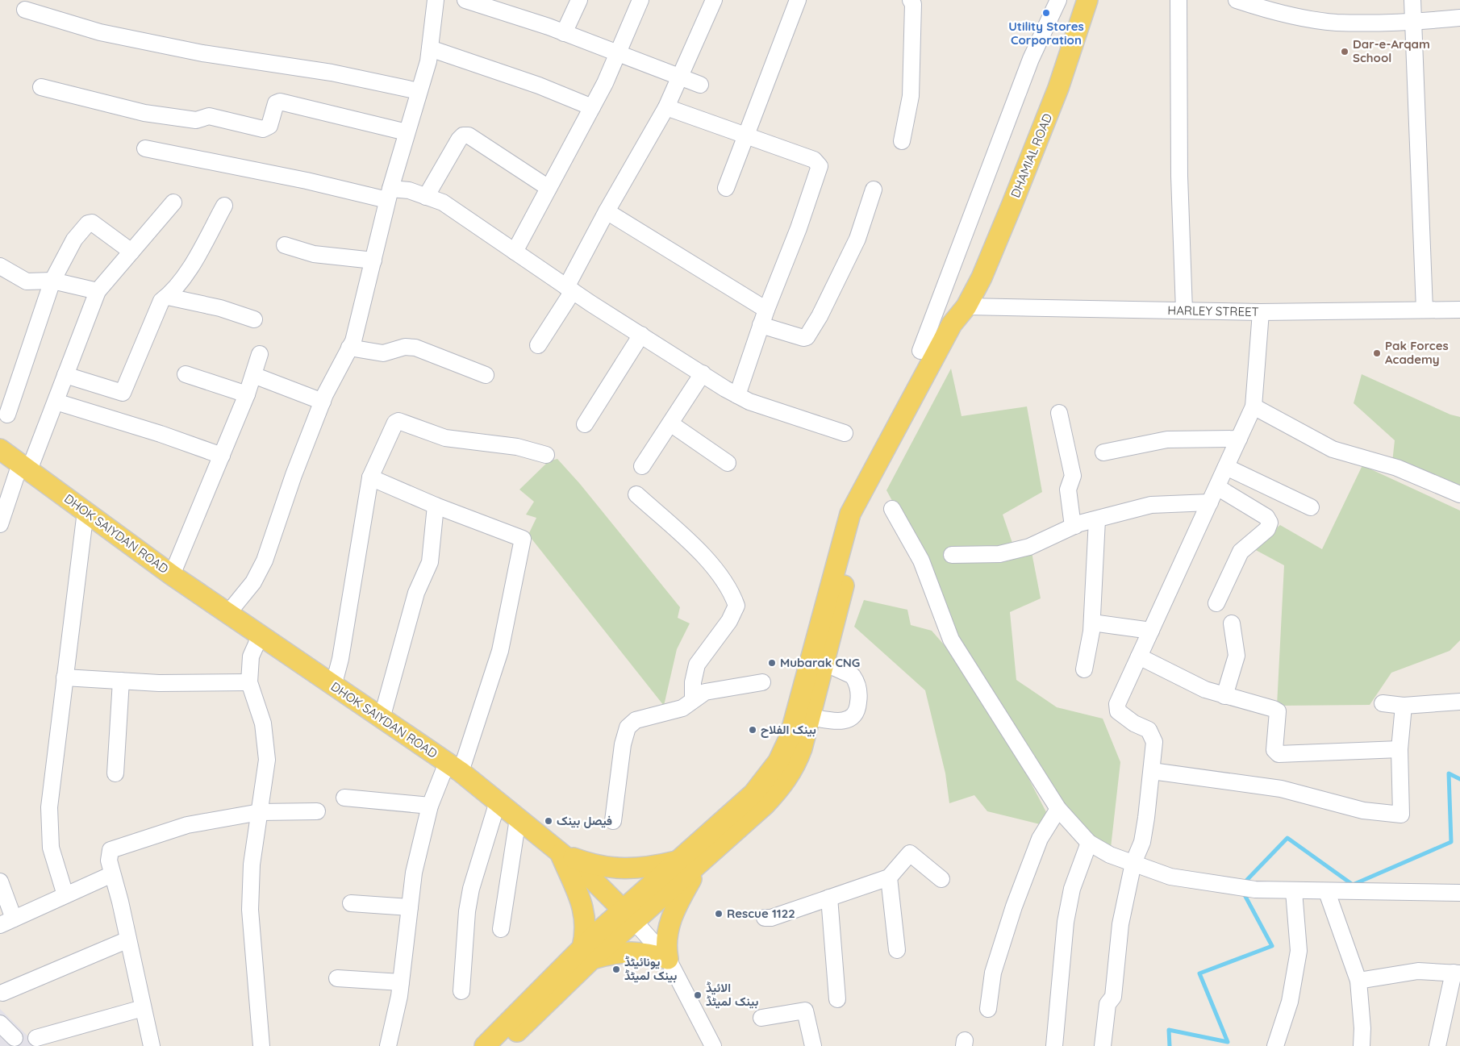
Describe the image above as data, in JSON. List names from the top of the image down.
{
  "streets": {
    "main road": ["DHAMIAL ROAD", "DHOK SAIYDAN ROAD"],
    "street": ["HARLEY STREET"]
  },
  "crossings": [
    ["DHAMIAL ROAD", "HARLEY STREET"]
  ],
  "places": [
    "Utility Stores Corporation",
    "Dar-e-Arqam School",
    "Pak Forces Academy",
    "Mubarak CNG",
    "بینک الفلاح",
    "فیصل بینک",
    "Rescue 1122",
    "یونائیٹڈ بینک لمیٹڈ",
    "الائیڈ بینک لمیٹڈ"
  ]
}
